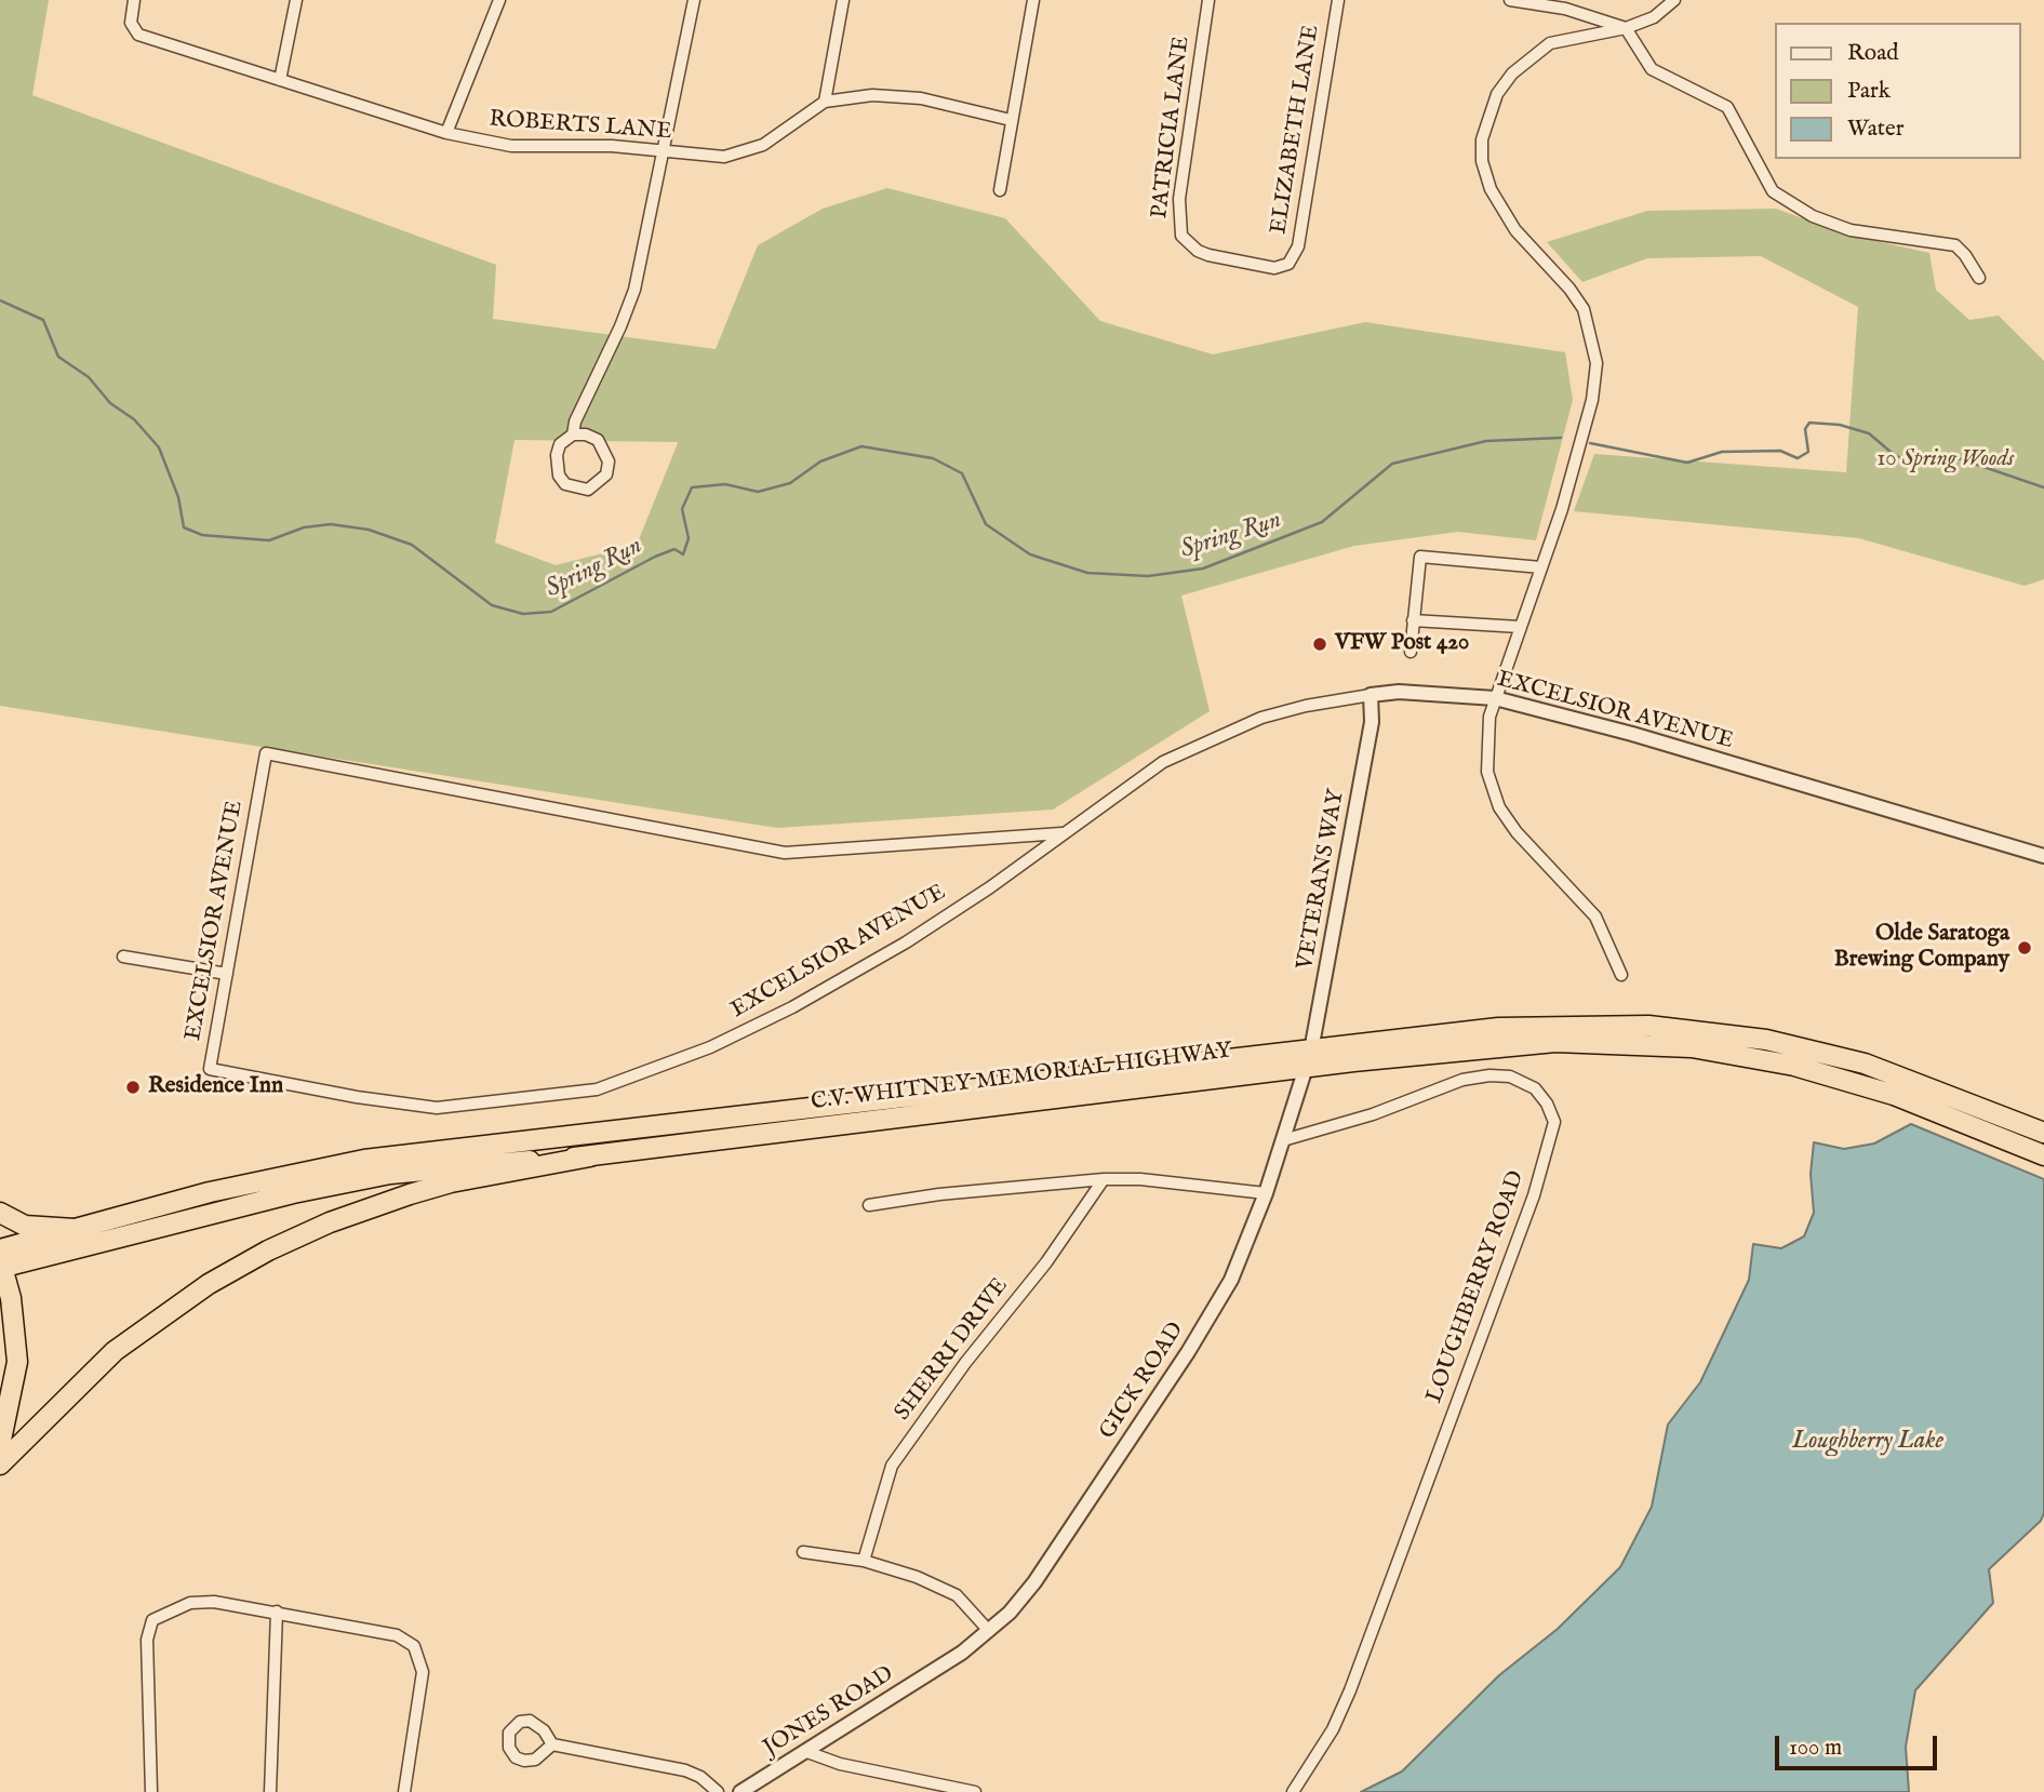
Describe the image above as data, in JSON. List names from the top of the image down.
{
  "streets": {
    "highway": ["C.V. WHITNEY MEMORIAL HIGHWAY"],
    "street": [
      "ROBERTS LANE",
      "PATRICIA LANE",
      "ELIZABETH LANE",
      "EXCELSIOR AVENUE",
      "VETERANS WAY",
      "LOUGHBERRY ROAD",
      "SHERRI DRIVE",
      "GICK ROAD",
      "JONES ROAD"
    ]
  },
  "crossings": [
    ["PATRICIA LANE", "ELIZABETH LANE"],
    ["EXCELSIOR AVENUE", "VETERANS WAY"],
    ["VETERANS WAY", "C.V. WHITNEY MEMORIAL HIGHWAY"],
    ["VETERANS WAY", "GICK ROAD"],
    ["C.V. WHITNEY MEMORIAL HIGHWAY", "GICK ROAD"],
    ["LOUGHBERRY ROAD", "GICK ROAD"],
    ["GICK ROAD", "JONES ROAD"]
  ],
  "water": ["Spring Run", "Loughberry Lake"],
  "parks": ["10 Spring Woods"],
  "places": ["VFW Post 420", "Olde Saratoga Brewing Company", "Residence Inn"],
  "legend": ["Road", "Park", "Water"],
  "scale_bar": "100 m"
}
